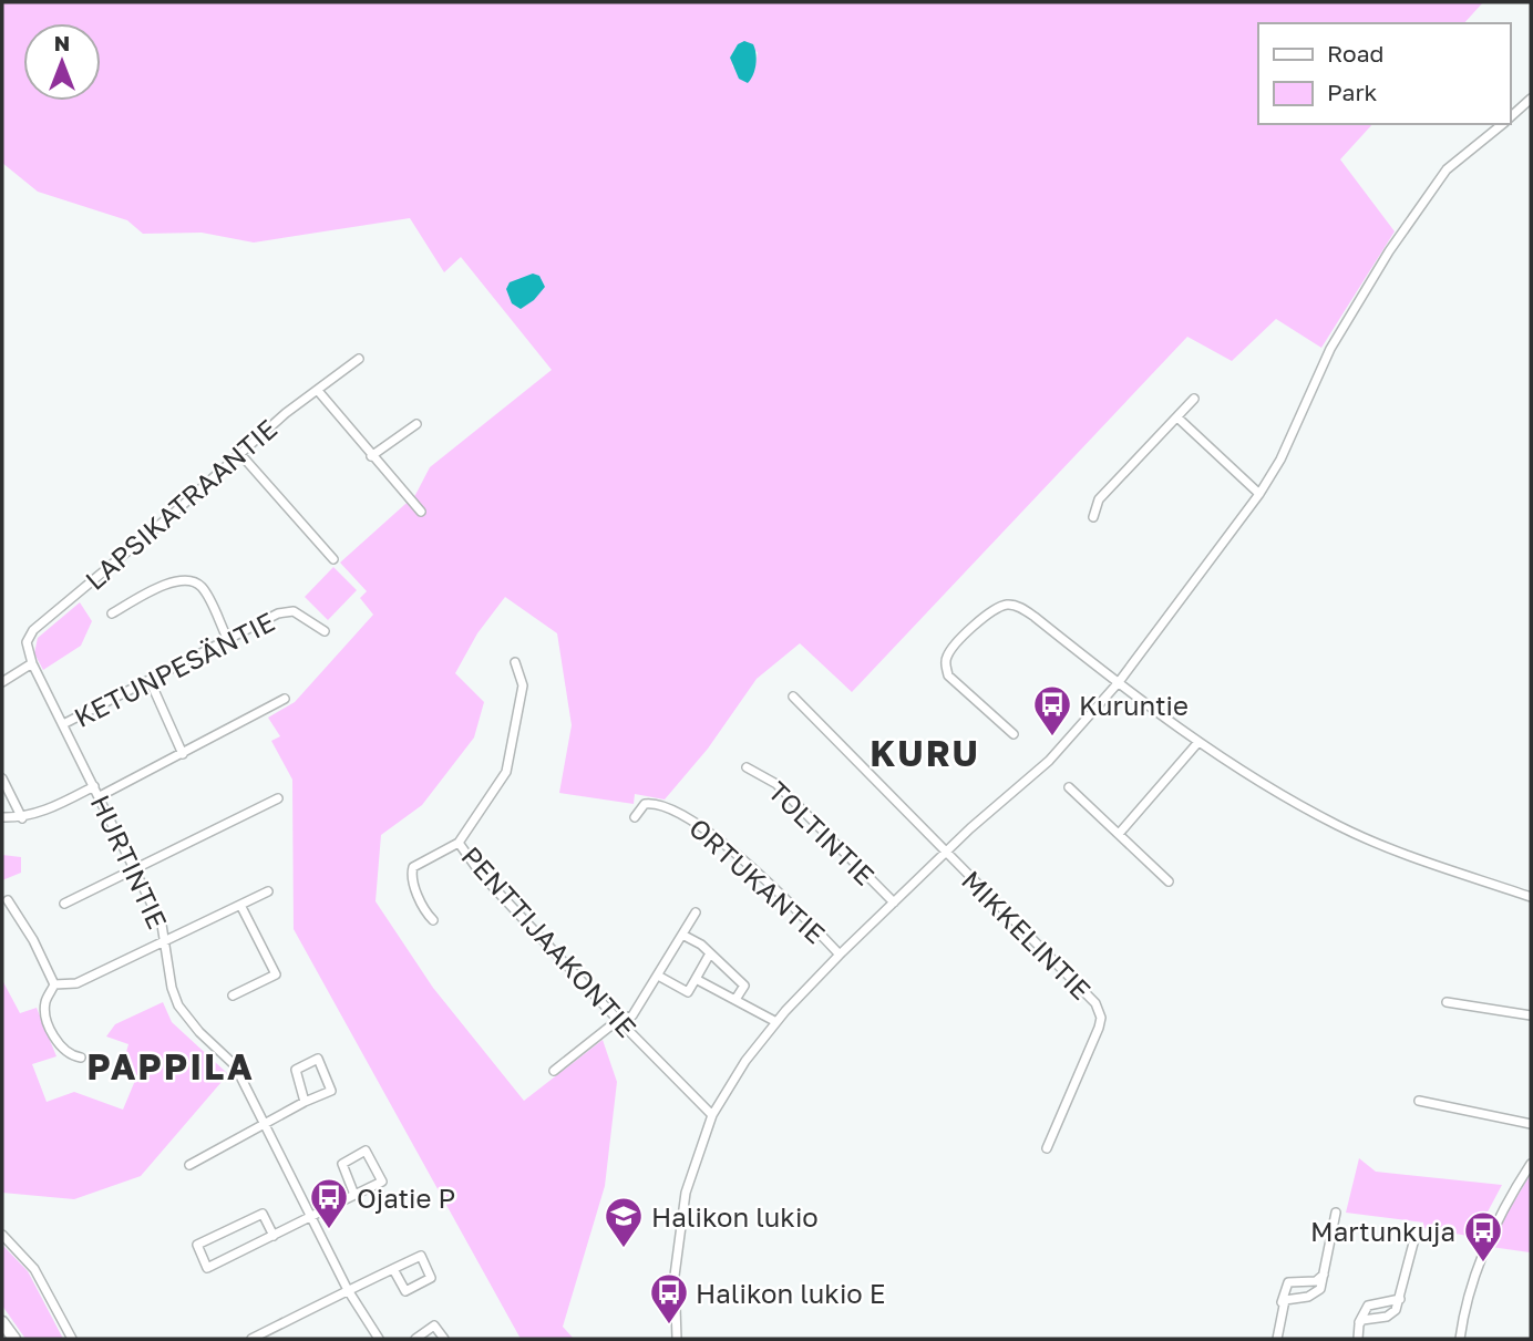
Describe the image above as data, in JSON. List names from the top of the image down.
{
  "streets": {
    "street": [
      "LAPSIKATRAANTIE",
      "KETUNPESÄNTIE",
      "TOLTINTIE",
      "HURTINTIE",
      "ORTUKANTIE",
      "MIKKELINTIE",
      "PENTTIJAAKONTIE"
    ]
  },
  "crossings": [
    ["LAPSIKATRAANTIE", "HURTINTIE"],
    ["KETUNPESÄNTIE", "HURTINTIE"]
  ],
  "districts": ["KURU", "PAPPILA"],
  "places": {
    "bus stop": [
      "Kuruntie",
      "Ojatie P",
      "Martunkuja",
      "Halikon lukio E"
    ],
    "school or university": ["Halikon lukio"]
  },
  "legend": ["Road", "Park"],
  "north": "top"
}
